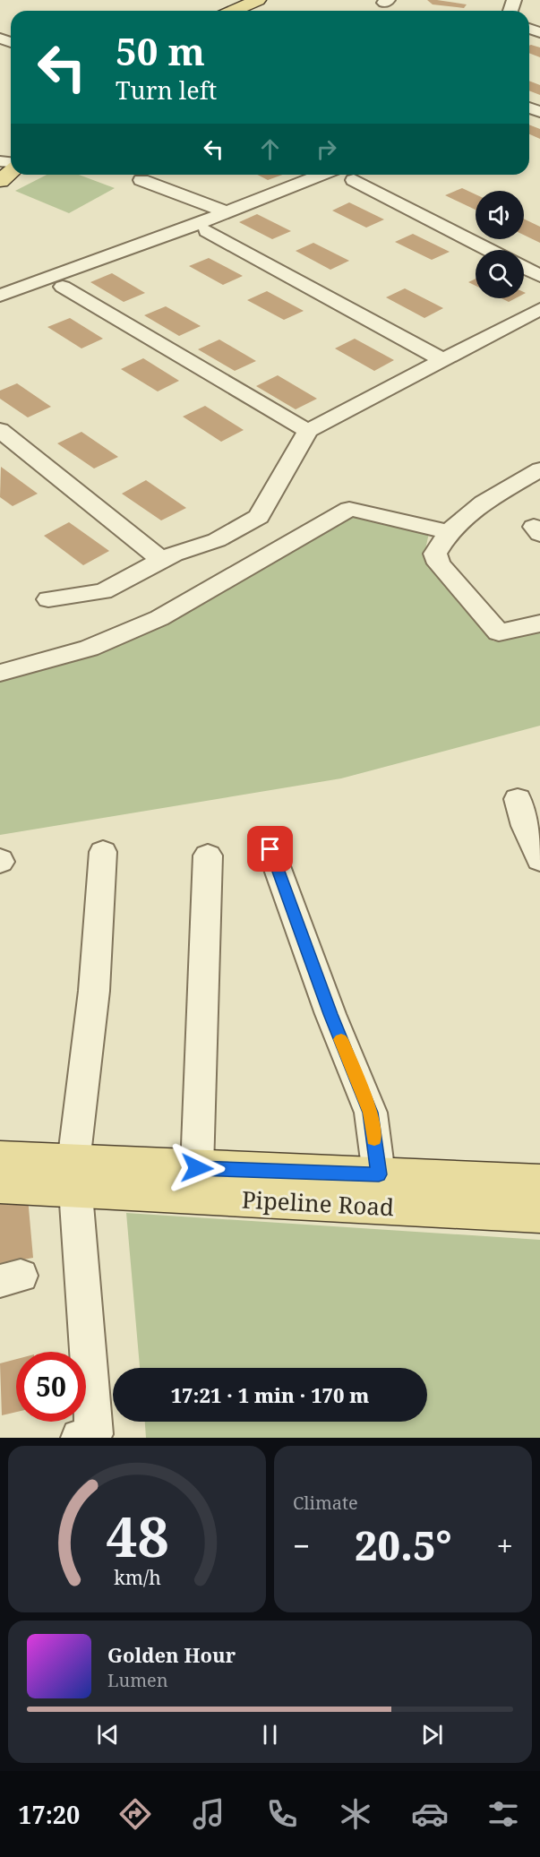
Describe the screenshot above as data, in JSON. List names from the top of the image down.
{
  "streets": {
    "main road": ["Pipeline Road"]
  },
  "page": {
    "turn": ["50 m", "Turn left"],
    "limit": "50",
    "trip": "17:21 · 1 min · 170 m",
    "tile": "Climate",
    "heat": ["−", "20.5°", "+"],
    "song": ["Golden Hour", "Lumen"],
    "tabs": "17:20",
    "gauge": ["48", "km/h"]
  }
}
